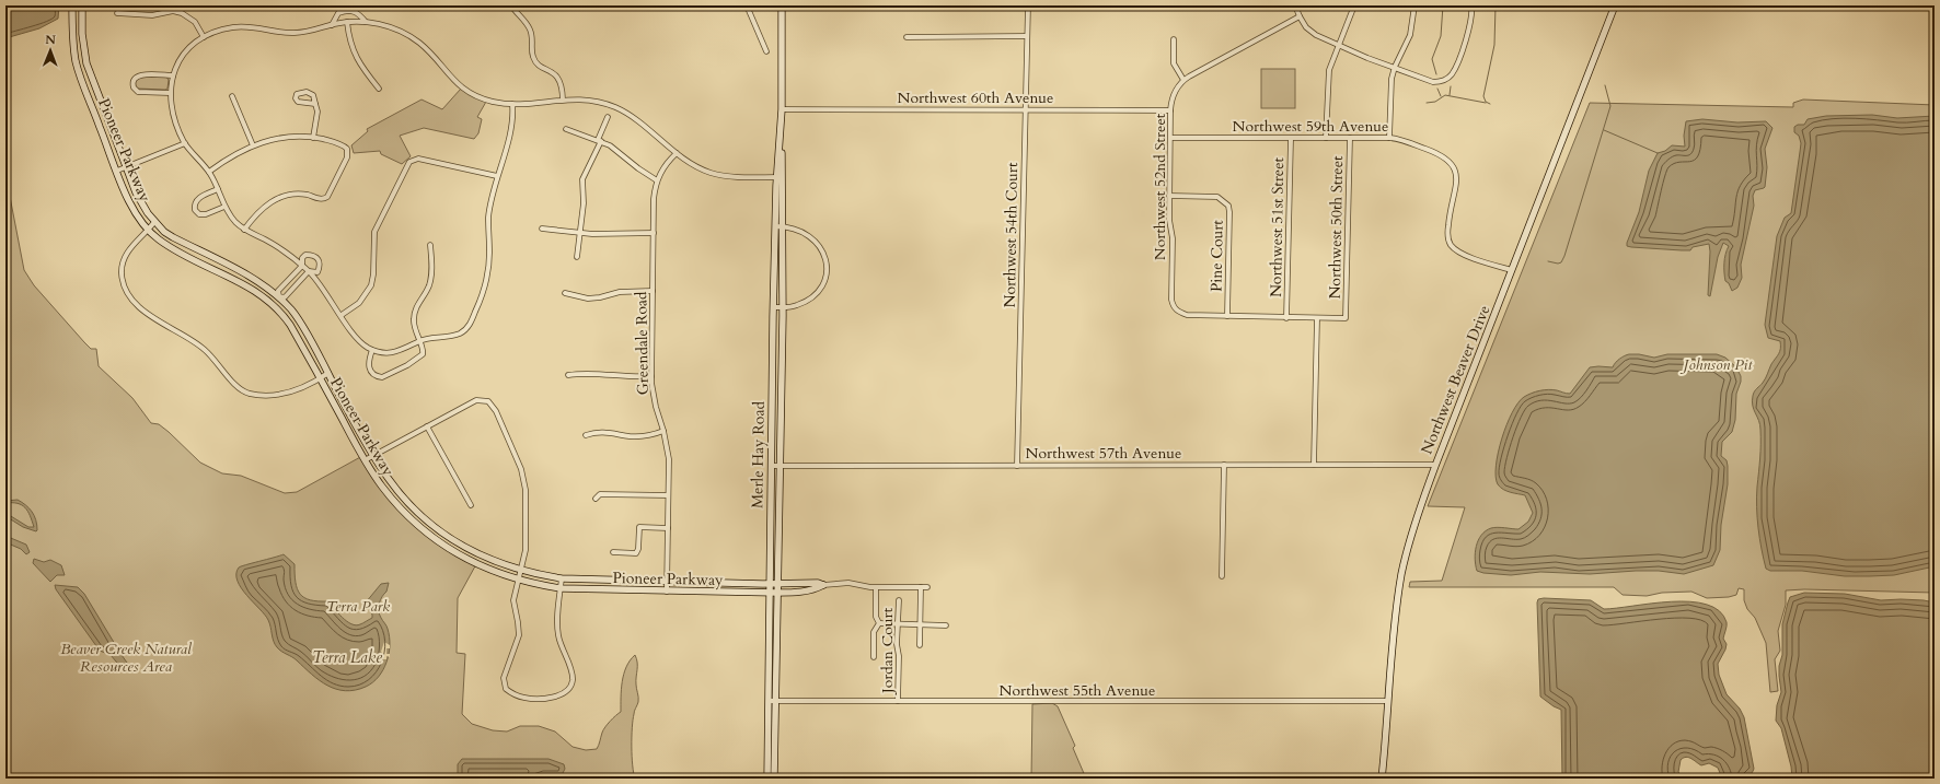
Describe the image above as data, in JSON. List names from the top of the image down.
{
  "streets": {
    "main road": ["Pioneer Parkway", "Northwest Beaver Drive", "Merle Hay Road"],
    "street": [
      "Northwest 60th Avenue",
      "Northwest 59th Avenue",
      "Northwest 52nd Street",
      "Northwest 51st Street",
      "Northwest 50th Street",
      "Northwest 54th Court",
      "Pine Court",
      "Greendale Road",
      "Northwest 57th Avenue",
      "Jordan Court",
      "Northwest 55th Avenue"
    ]
  },
  "crossings": [
    ["Northwest 60th Avenue", "Northwest 52nd Street"],
    ["Northwest 60th Avenue", "Northwest 54th Court"],
    ["Northwest 60th Avenue", "Merle Hay Road"],
    ["Northwest 59th Avenue", "Northwest 52nd Street"],
    ["Northwest 59th Avenue", "Northwest 51st Street"],
    ["Northwest 59th Avenue", "Northwest 50th Street"],
    ["Northwest 59th Avenue", "Northwest Beaver Drive"],
    ["Pioneer Parkway", "Greendale Road"],
    ["Pioneer Parkway", "Merle Hay Road"],
    ["Northwest 52nd Street", "Pine Court"],
    ["Northwest 50th Street", "Northwest 57th Avenue"],
    ["Northwest 54th Court", "Northwest 57th Avenue"],
    ["Northwest Beaver Drive", "Northwest 57th Avenue"],
    ["Northwest Beaver Drive", "Northwest 55th Avenue"],
    ["Northwest 57th Avenue", "Merle Hay Road"],
    ["Merle Hay Road", "Northwest 55th Avenue"],
    ["Jordan Court", "Northwest 55th Avenue"]
  ],
  "water": ["Terra Lake"],
  "parks": ["Johnson Pit", "Terra Park", "Beaver Creek Natural Resources Area"],
  "north": "top"
}
